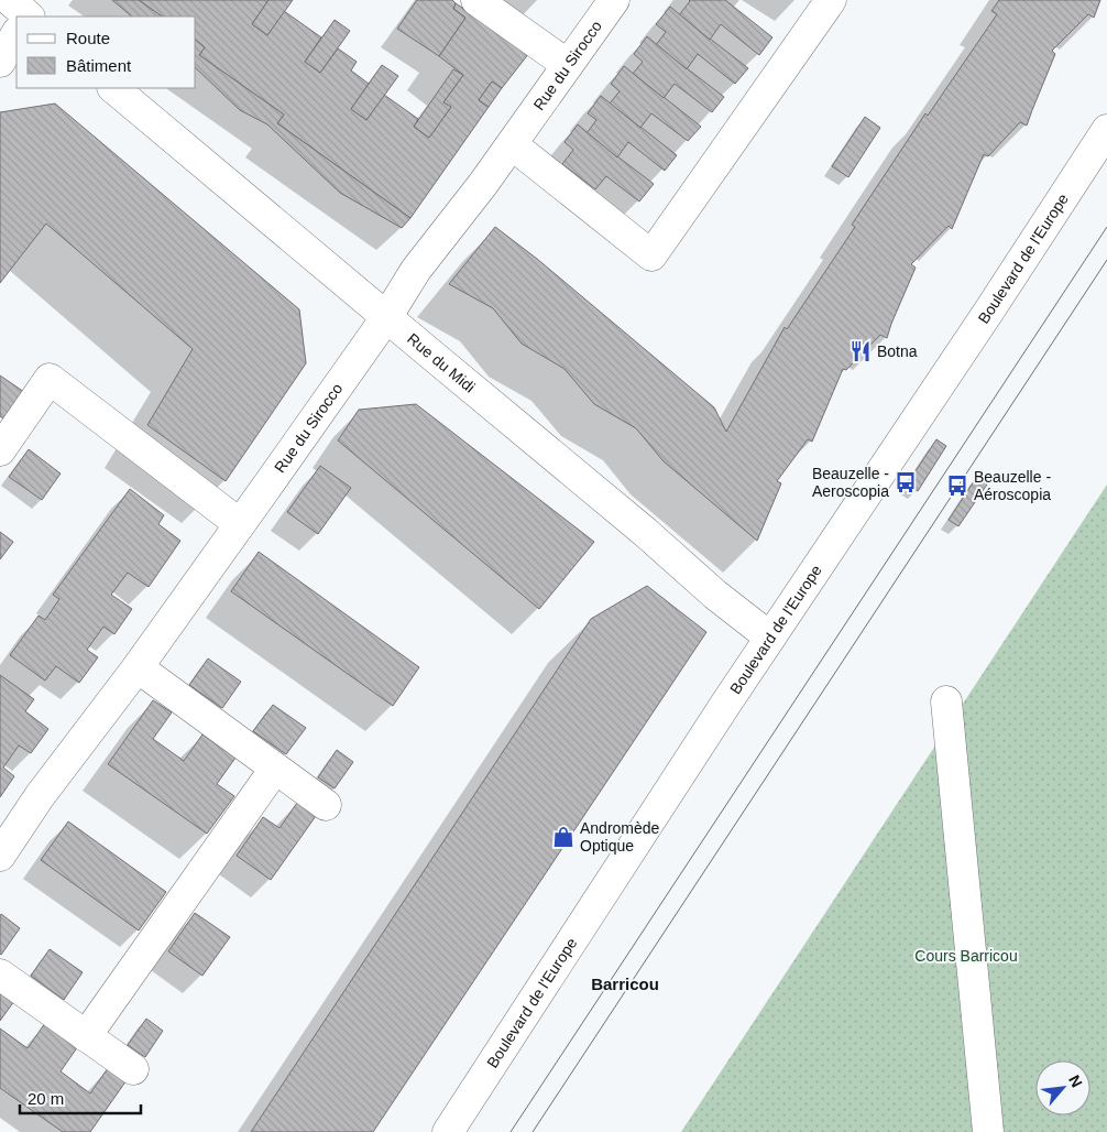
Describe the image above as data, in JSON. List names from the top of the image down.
{
  "streets": {
    "street": ["Rue du Sirocco", "Boulevard de l'Europe", "Rue du Midi"]
  },
  "crossings": [
    ["Rue du Sirocco", "Rue du Midi"],
    ["Boulevard de l'Europe", "Rue du Midi"]
  ],
  "districts": ["Barricou"],
  "parks": ["Cours Barricou"],
  "places": {
    "restaurant": ["Botna"],
    "bus stop": ["Beauzelle - Aeroscopia", "Beauzelle - Aéroscopia"],
    "shop": ["Andromède Optique"]
  },
  "legend": ["Route", "Bâtiment"],
  "scale_bar": "20 m",
  "north": "top right"
}
